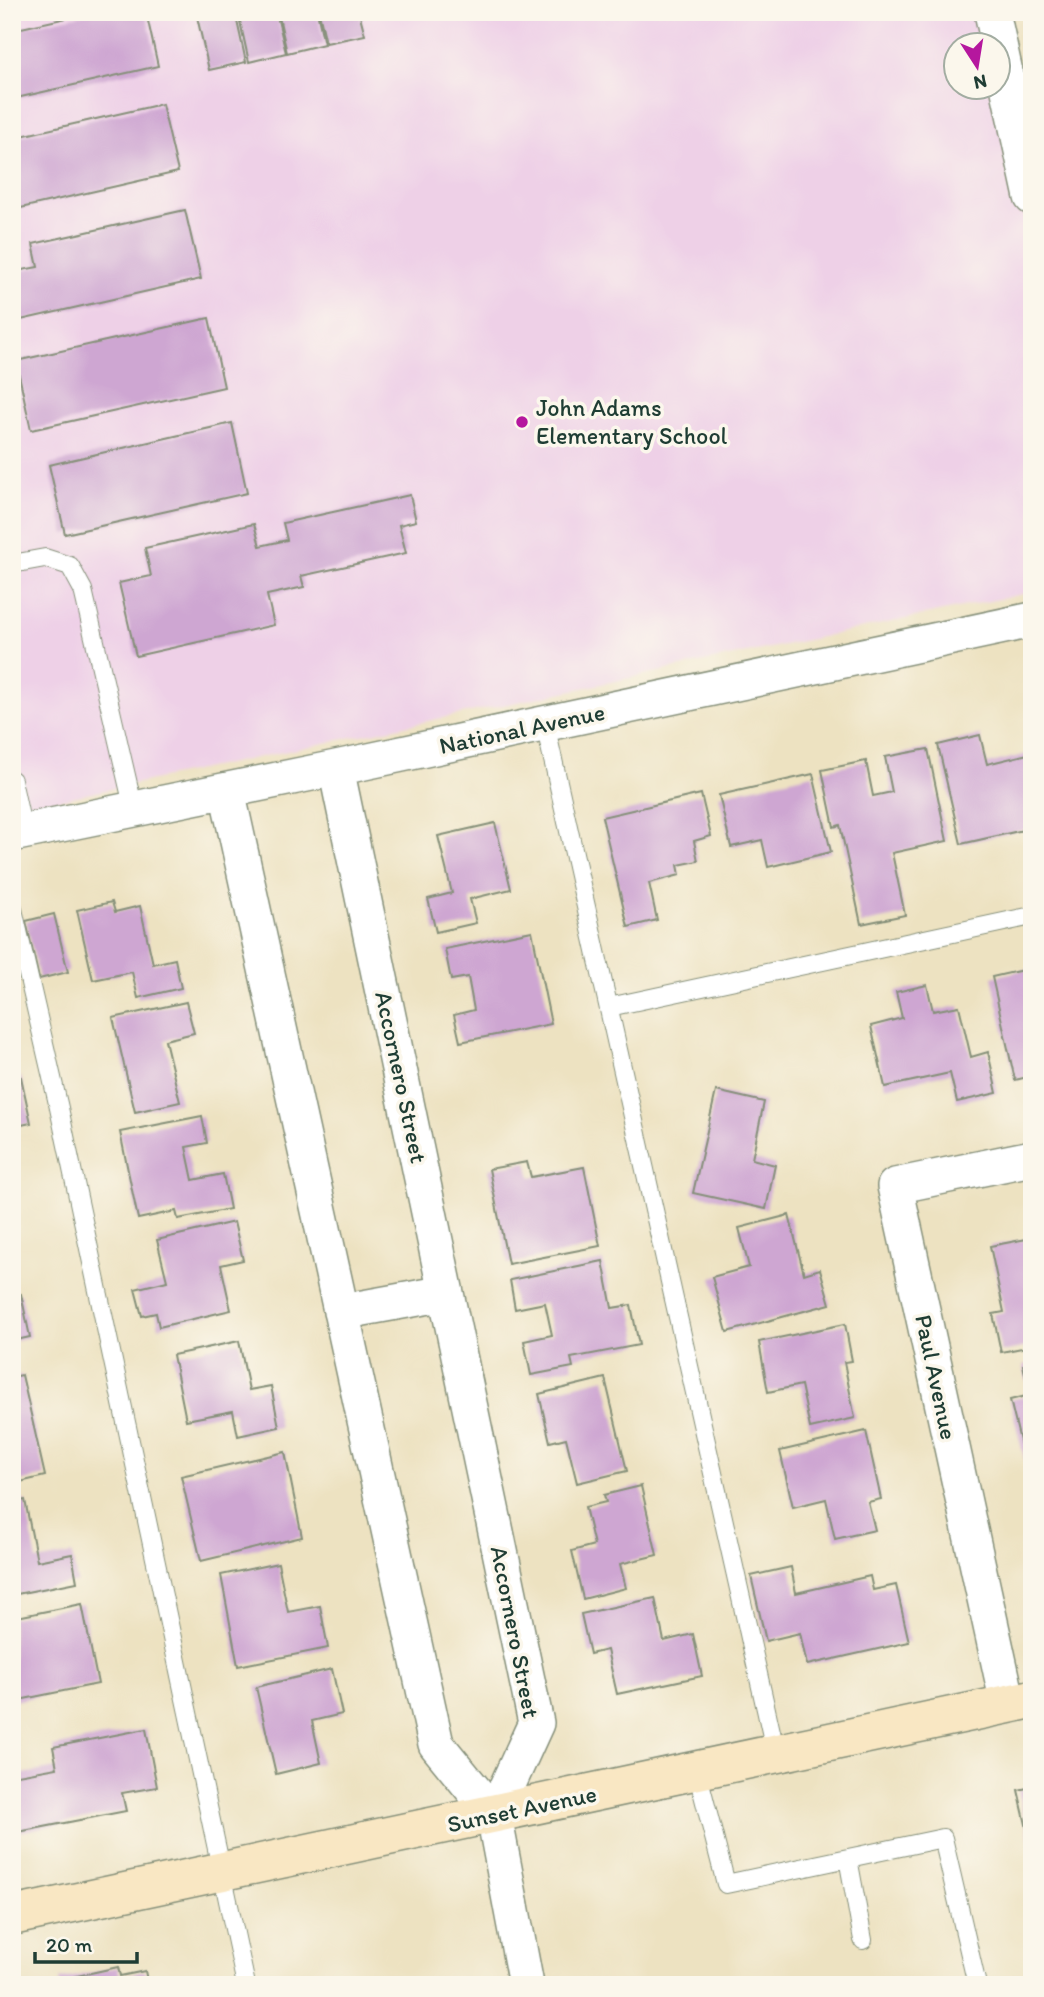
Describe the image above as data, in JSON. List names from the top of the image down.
{
  "streets": {
    "main road": ["Sunset Avenue"],
    "street": ["National Avenue", "Accornero Street", "Paul Avenue"]
  },
  "crossings": [
    ["National Avenue", "Accornero Street"],
    ["Accornero Street", "Sunset Avenue"],
    ["Paul Avenue", "Sunset Avenue"]
  ],
  "places": ["John Adams Elementary School"],
  "scale_bar": "20 m",
  "north": "bottom"
}
